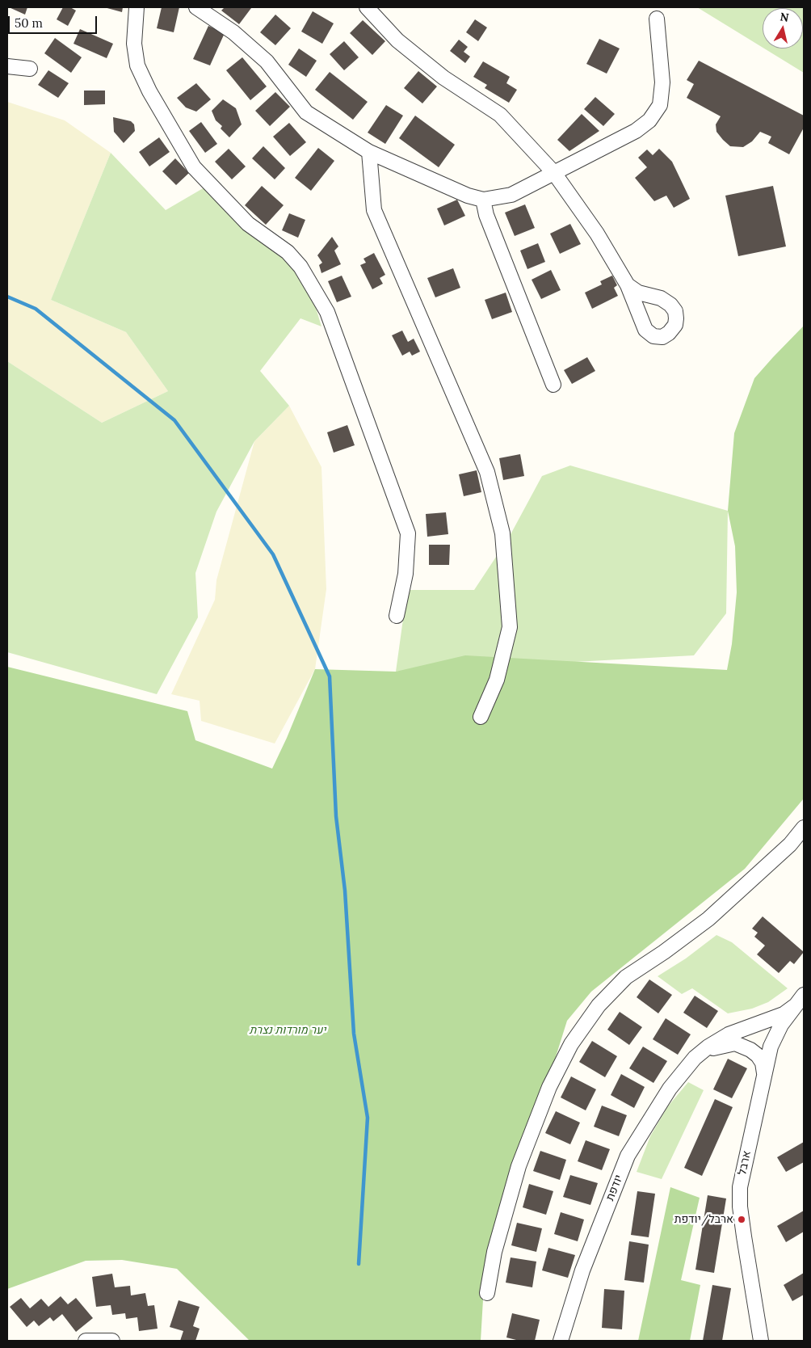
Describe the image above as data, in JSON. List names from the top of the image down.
{
  "streets": {
    "street": ["ארבל", "יודפת"]
  },
  "crossings": [
    ["ארבל", "יודפת"]
  ],
  "parks": ["יער מורדות נצרת"],
  "places": ["ארבל/יודפת"],
  "scale_bar": "50 m",
  "north": "top"
}
